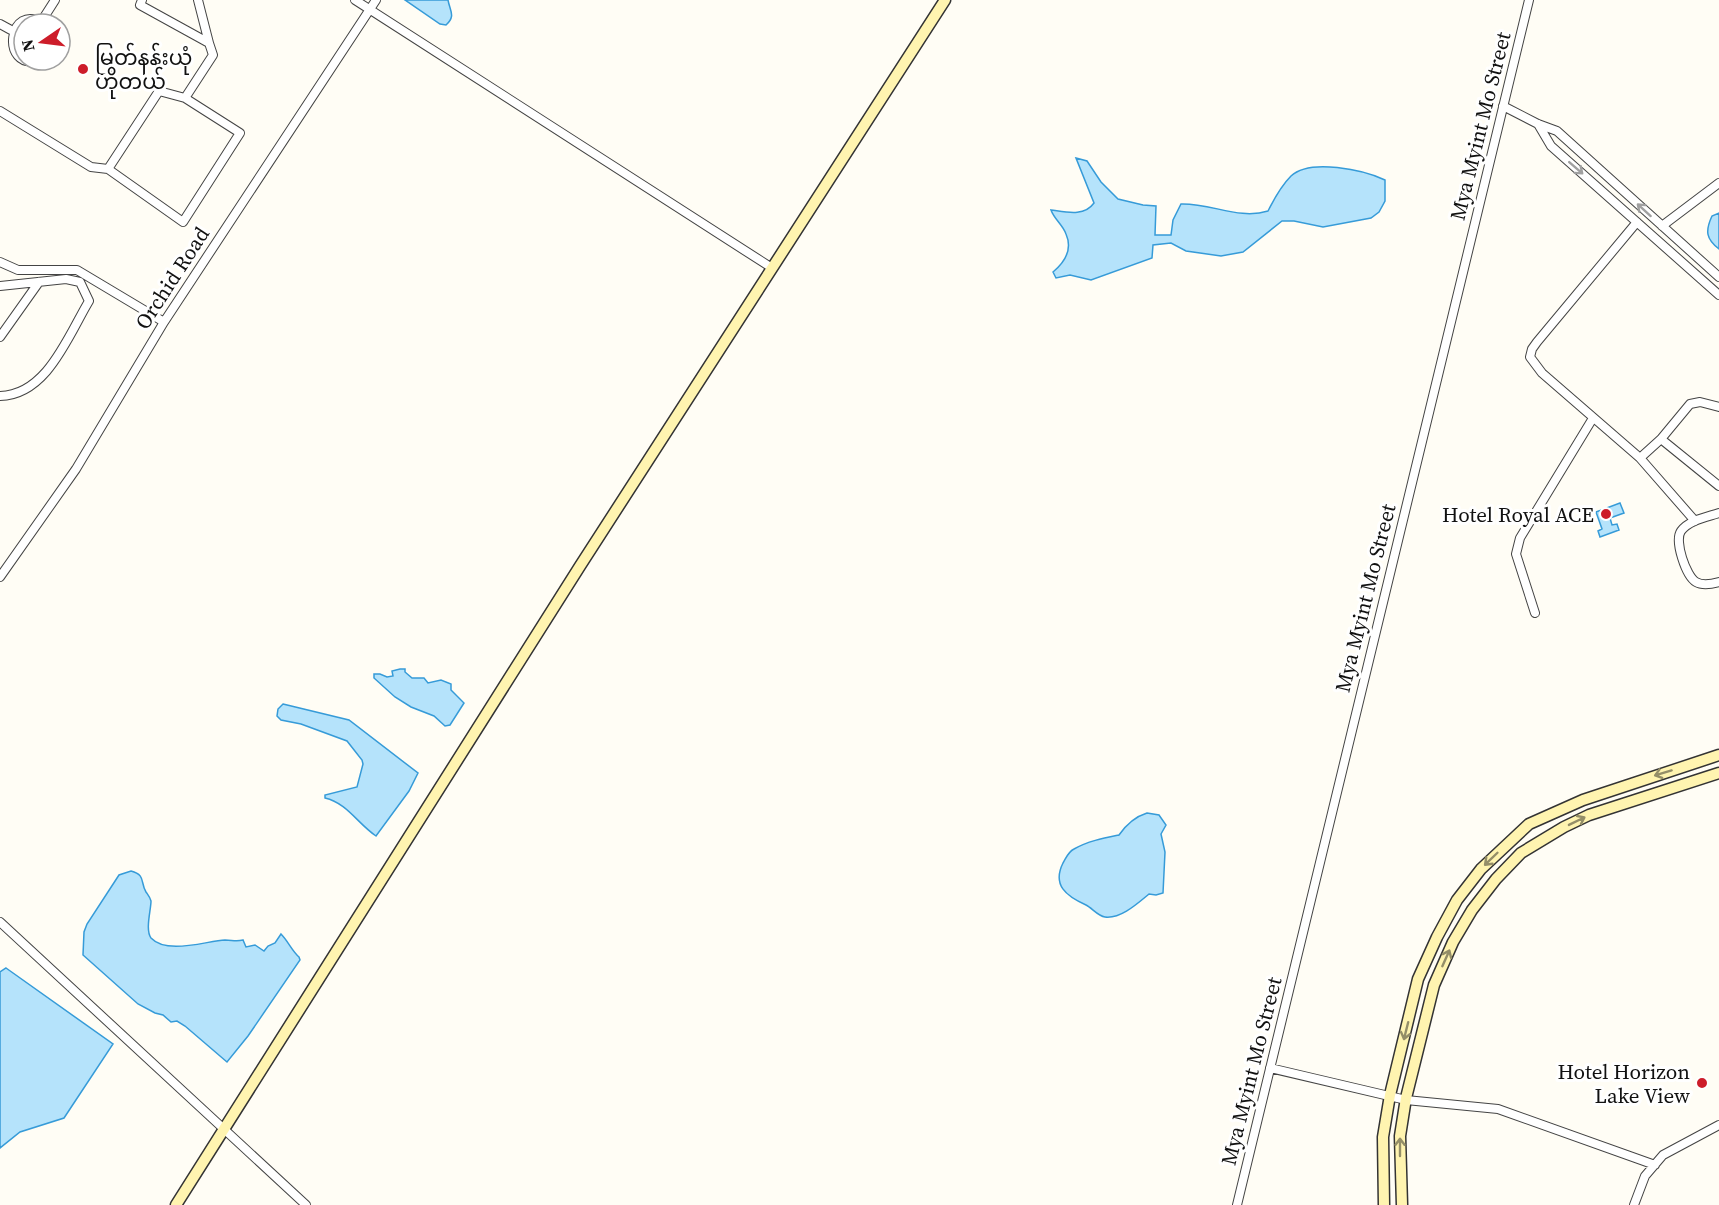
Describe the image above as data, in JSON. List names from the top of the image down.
{
  "streets": {
    "street": ["Mya Myint Mo Street", "Orchid Road"]
  },
  "places": ["မြတ်နန်းယုံ ဟိုတယ်", "Hotel Royal ACE", "Hotel Horizon Lake View"],
  "north": "left"
}
